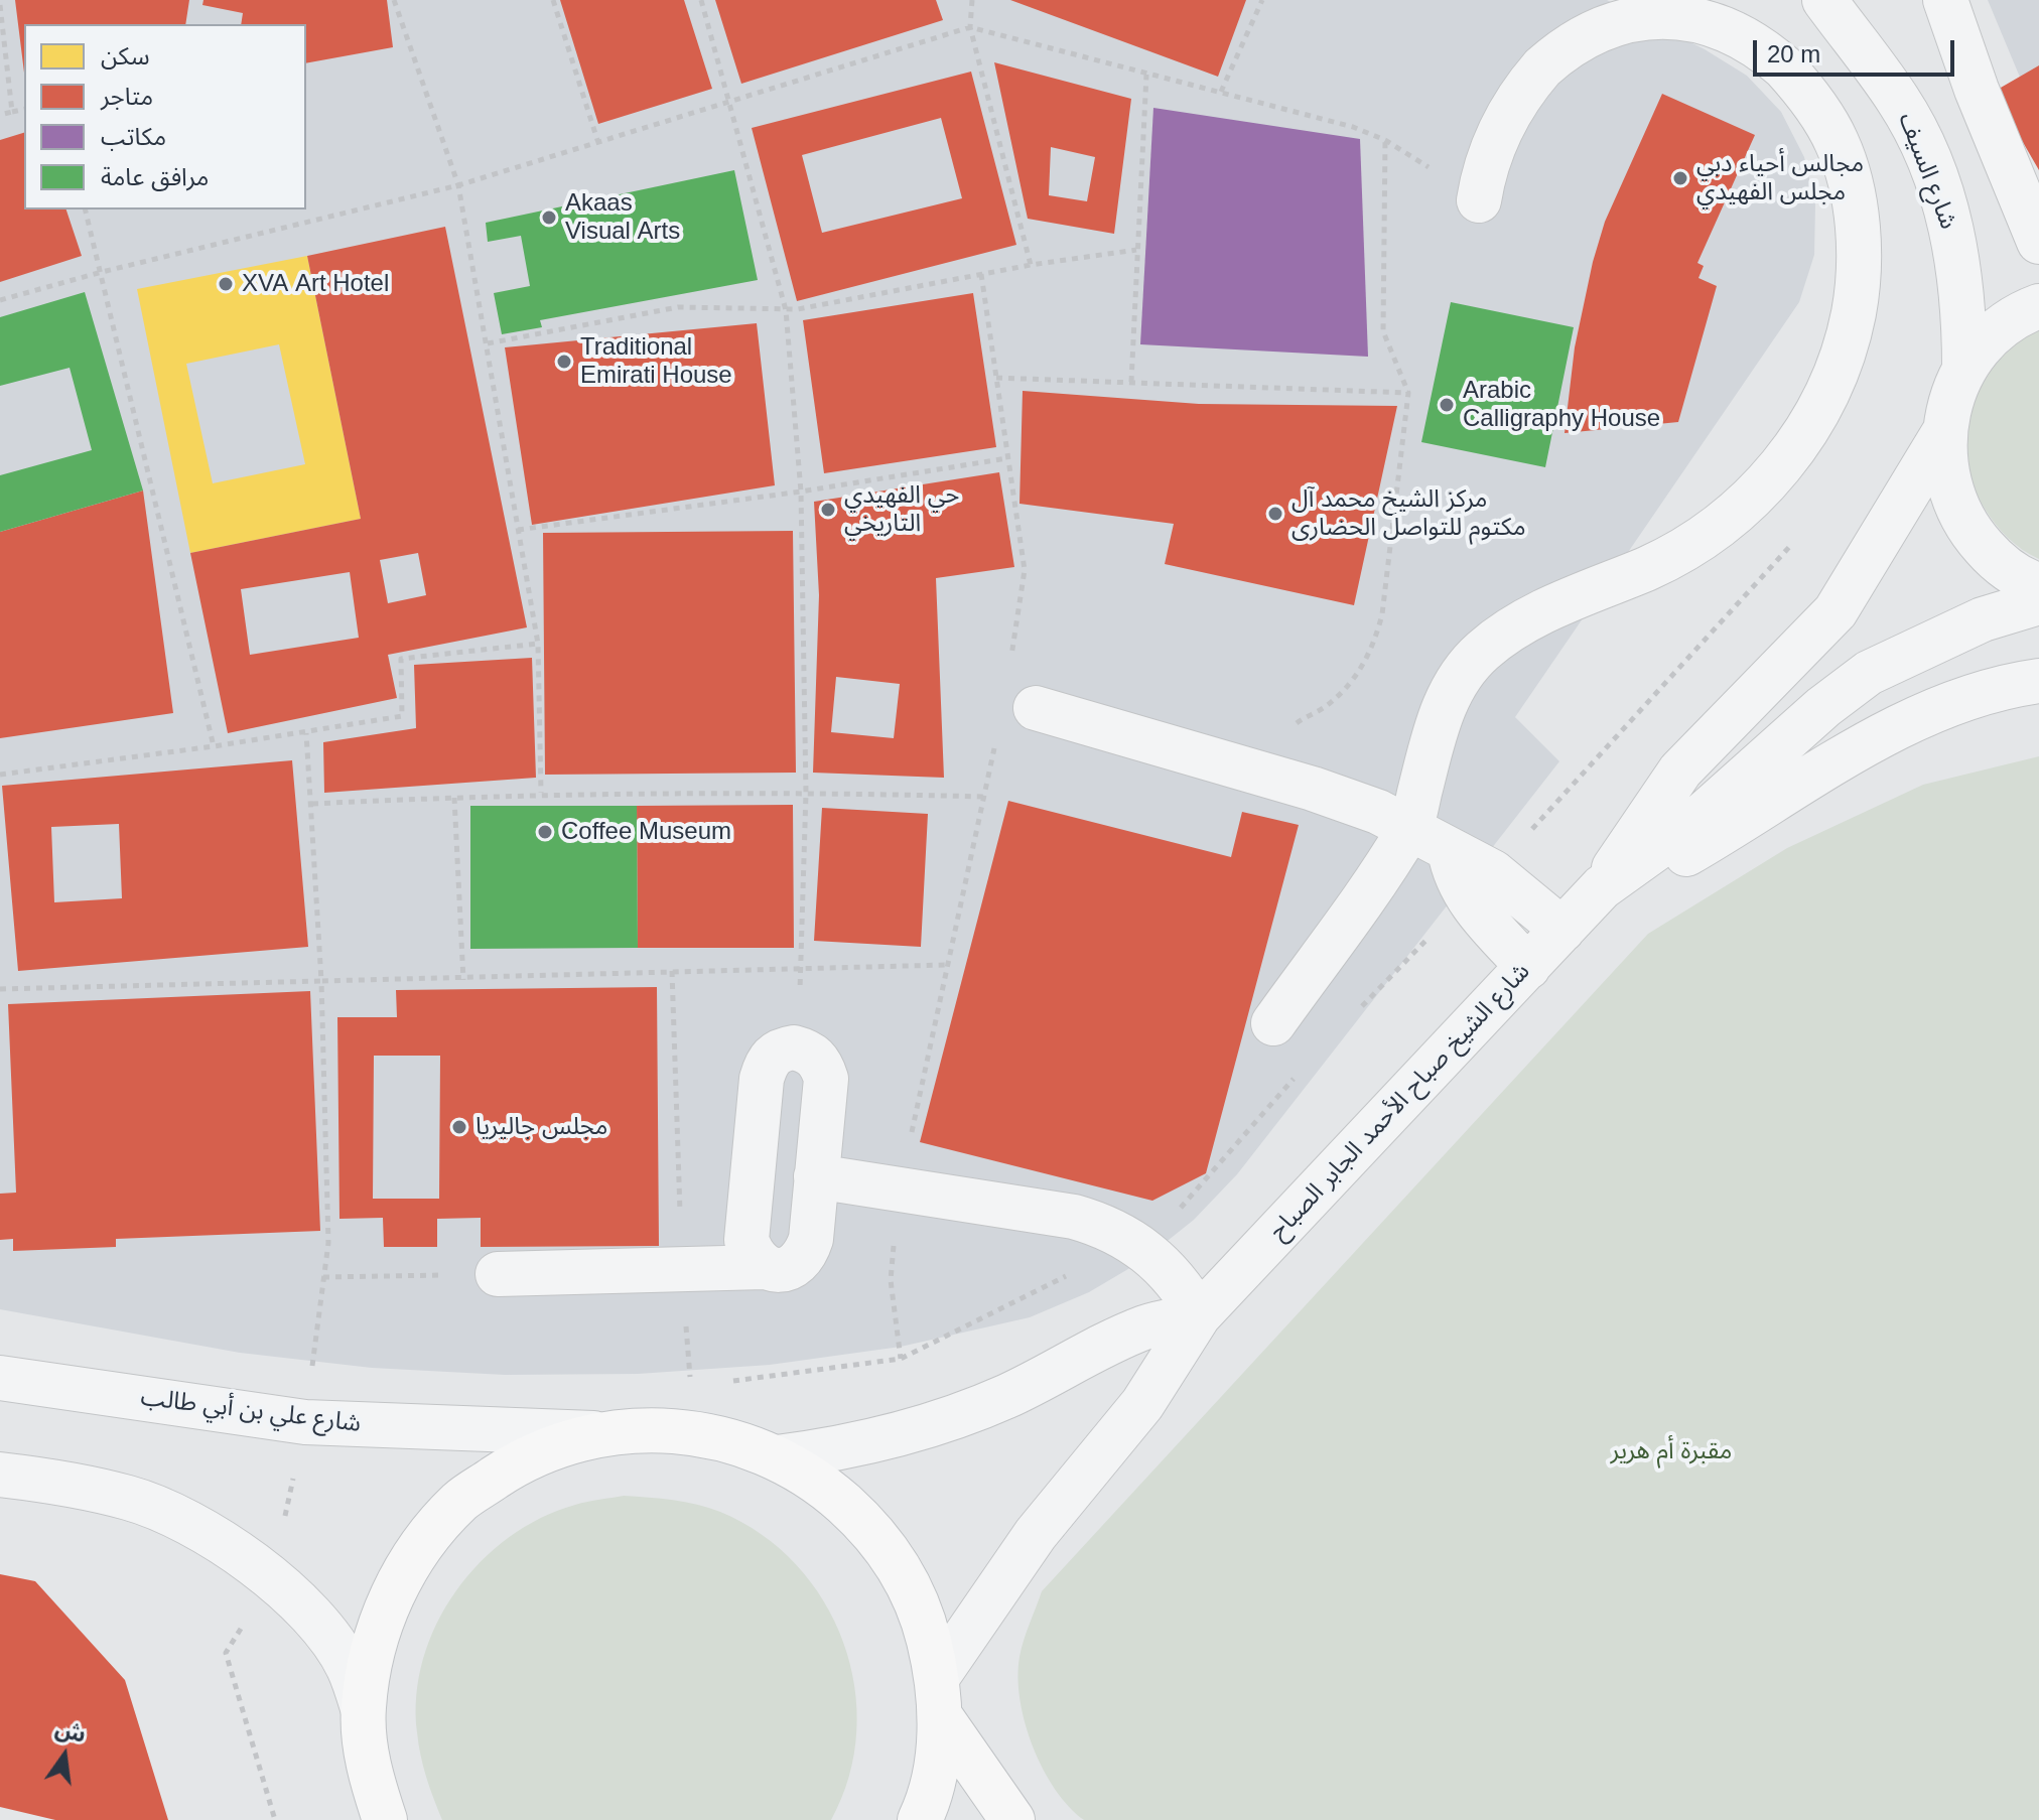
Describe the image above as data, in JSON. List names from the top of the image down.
{
  "streets": {
    "street": ["شارع السيف", "شارع الشيخ صباح الأحمد الجابر الصباح", "شارع علي بن أبي طالب"]
  },
  "parks": ["مقبرة أم هرير"],
  "places": [
    "مجالس أحياء دبي مجلس الفهيدي",
    "Akaas Visual Arts",
    "XVA Art Hotel",
    "Traditional Emirati House",
    "Arabic Calligraphy House",
    "حي الفهيدي التاريخي",
    "مركز الشيخ محمد آل مكتوم للتواصل الحضارى",
    "Coffee Museum",
    "مجلس جاليريا"
  ],
  "legend": [
    "سكن",
    "متاجر",
    "مكاتب",
    "مرافق عامة"
  ],
  "scale_bar": "20 m",
  "north": "top"
}
